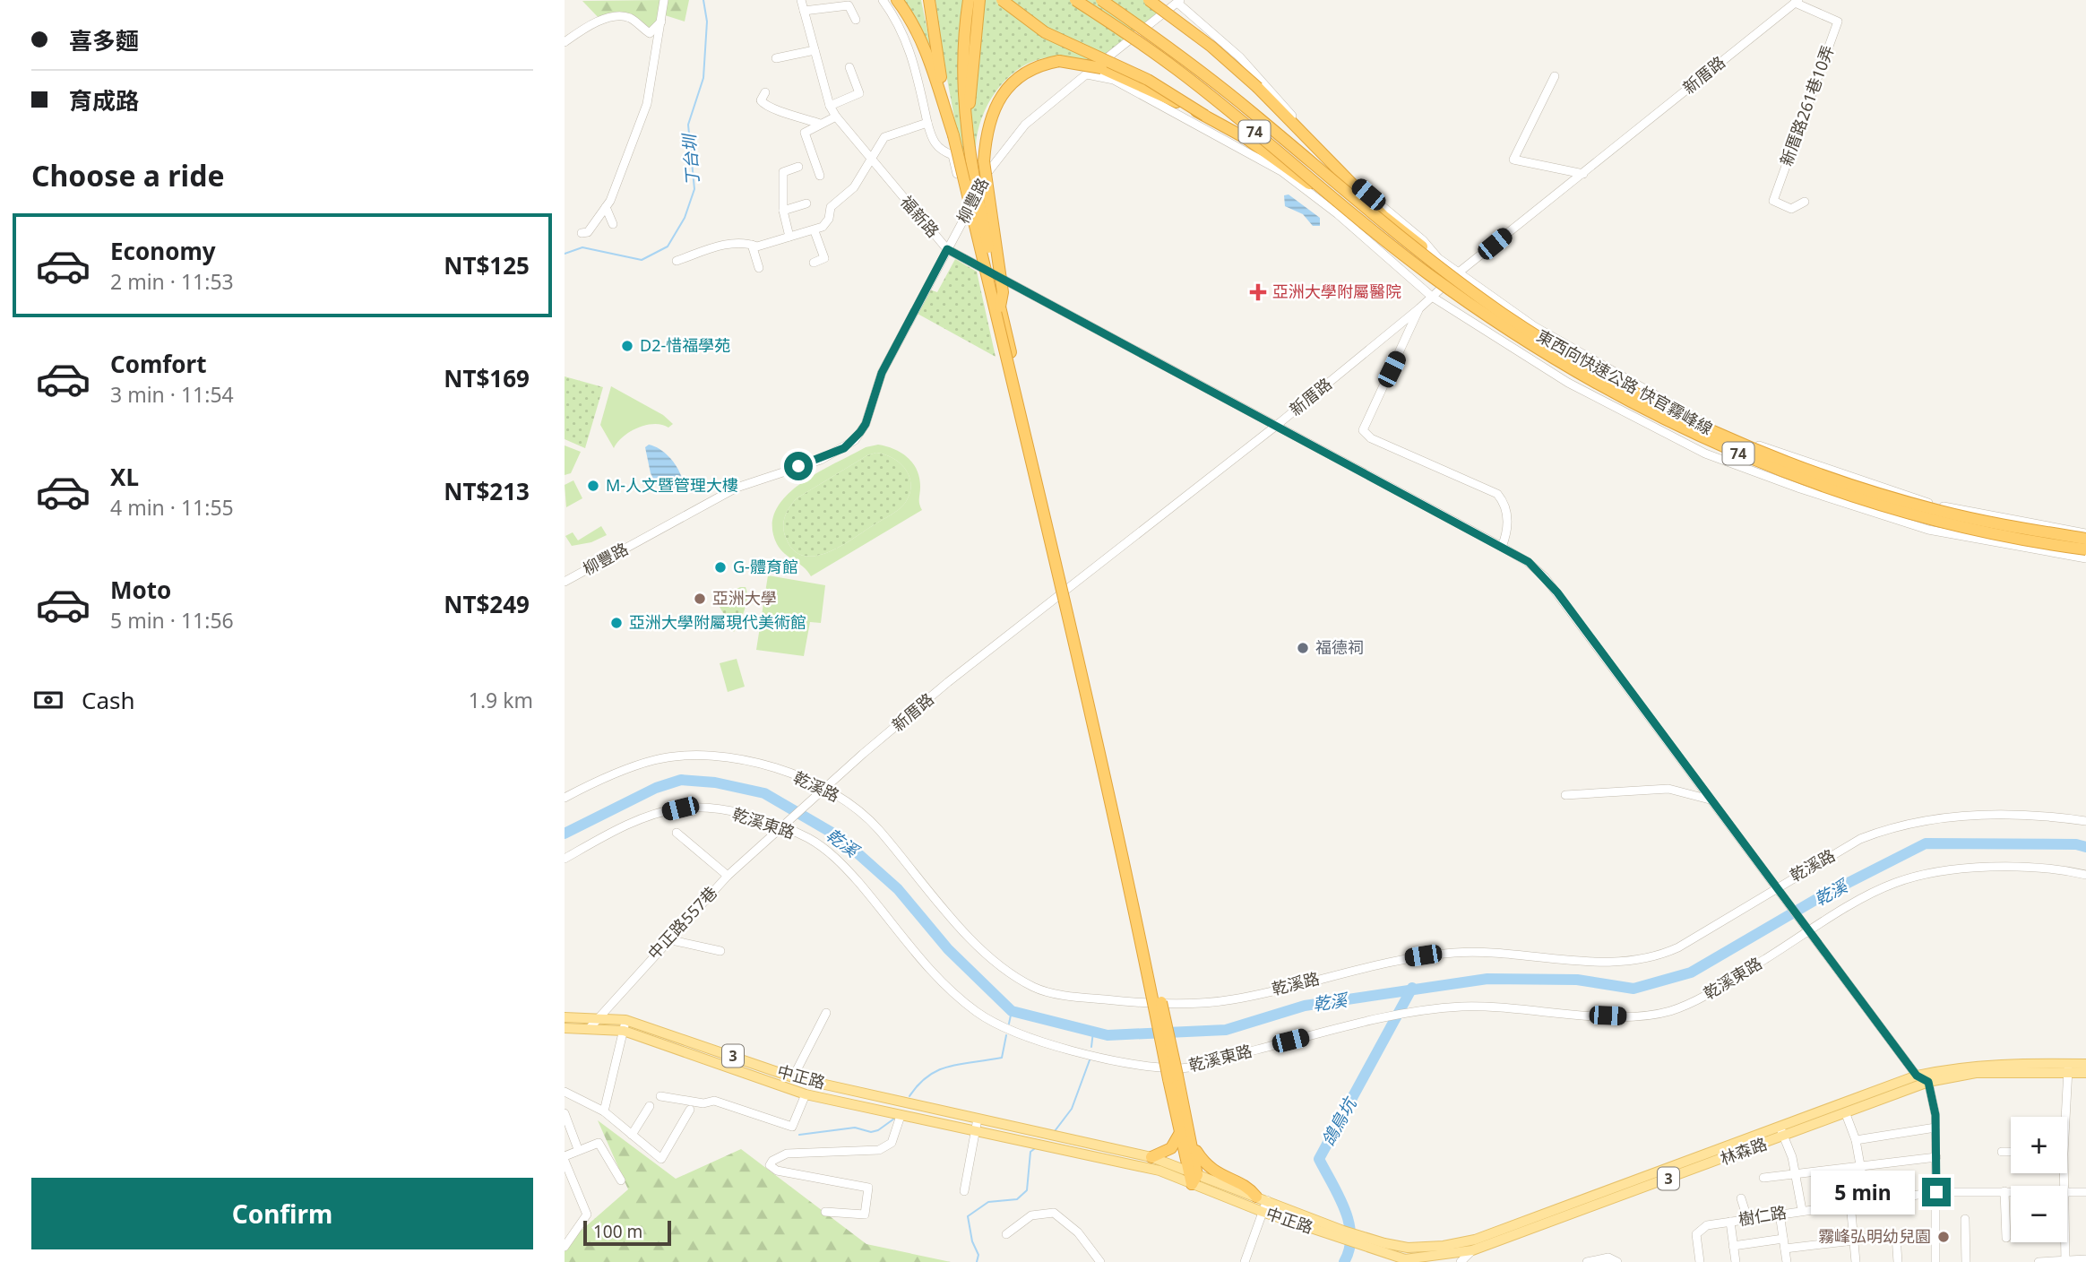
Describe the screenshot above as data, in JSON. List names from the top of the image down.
{
  "streets": {
    "highway": ["74", "東西向快速公路 快官霧峰線"],
    "main road": ["3", "中正路", "林森路"],
    "street": [
      "新厝路",
      "新厝路261巷10弄",
      "柳豐路",
      "福新路",
      "乾溪路",
      "乾溪東路",
      "中正路557巷",
      "樹仁路"
    ]
  },
  "crossings": [
    ["新厝路", "新厝路261巷10弄"],
    ["新厝路", "福新路"],
    ["新厝路", "乾溪路"],
    ["新厝路", "乾溪東路"],
    ["新厝路", "中正路557巷"],
    ["74", "東西向快速公路 快官霧峰線"],
    ["柳豐路", "福新路"],
    ["福新路", "乾溪路"],
    ["福新路", "乾溪東路"],
    ["乾溪東路", "中正路557巷"],
    ["中正路557巷", "中正路"],
    ["3", "中正路"],
    ["3", "林森路"]
  ],
  "water": ["丁台圳", "乾溪", "鴿鳥坑"],
  "places": {
    "health": ["亞洲大學附屬醫院"],
    "other": [
      "D2-惜福學苑",
      "M-人文暨管理大樓",
      "G-體育館",
      "亞洲大學",
      "亞洲大學附屬現代美術館",
      "福德祠",
      "霧峰弘明幼兒園"
    ]
  },
  "scale_bar": "100 m",
  "page": {
    "banner": ["喜多麵", "育成路"],
    "heading": "Choose a ride",
    "list": [
      {
        "name": "Economy",
        "note": "2 min · 11:53",
        "value": "NT$125"
      },
      {
        "name": "Comfort",
        "note": "3 min · 11:54",
        "value": "NT$169"
      },
      {
        "name": "XL",
        "note": "4 min · 11:55",
        "value": "NT$213"
      },
      {
        "name": "Moto",
        "note": "5 min · 11:56",
        "value": "NT$249"
      }
    ],
    "pay": ["Cash", "1.9 km"],
    "map_buttons": ["+", "−"],
    "buttons": "Confirm",
    "bubble": "5 min",
    "scale": "100 m"
  }
}
